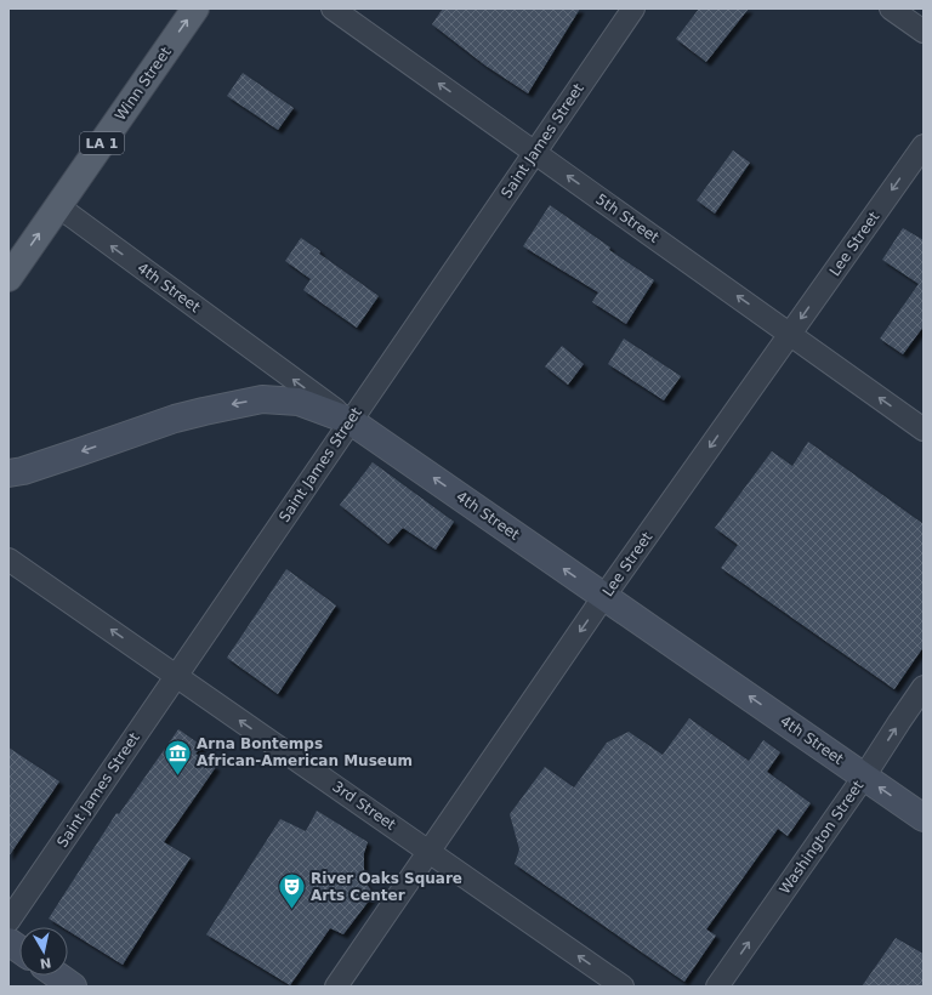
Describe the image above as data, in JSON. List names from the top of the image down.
{
  "streets": {
    "main road": ["Winn Street", "LA 1", "4th Street"],
    "street": [
      "Saint James Street",
      "5th Street",
      "Lee Street",
      "3rd Street",
      "Washington Street"
    ]
  },
  "crossings": [
    ["Winn Street", "4th Street"],
    ["Saint James Street", "5th Street"],
    ["Saint James Street", "4th Street"],
    ["Saint James Street", "3rd Street"],
    ["5th Street", "Lee Street"],
    ["Lee Street", "4th Street"],
    ["Lee Street", "3rd Street"],
    ["4th Street", "Washington Street"]
  ],
  "one_way": [
    "Winn Street",
    "5th Street",
    "Lee Street",
    "4th Street",
    "3rd Street",
    "Washington Street"
  ],
  "places": {
    "museum": ["Arna Bontemps African-American Museum"],
    "theatre": ["River Oaks Square Arts Center"]
  },
  "north": "bottom"
}
